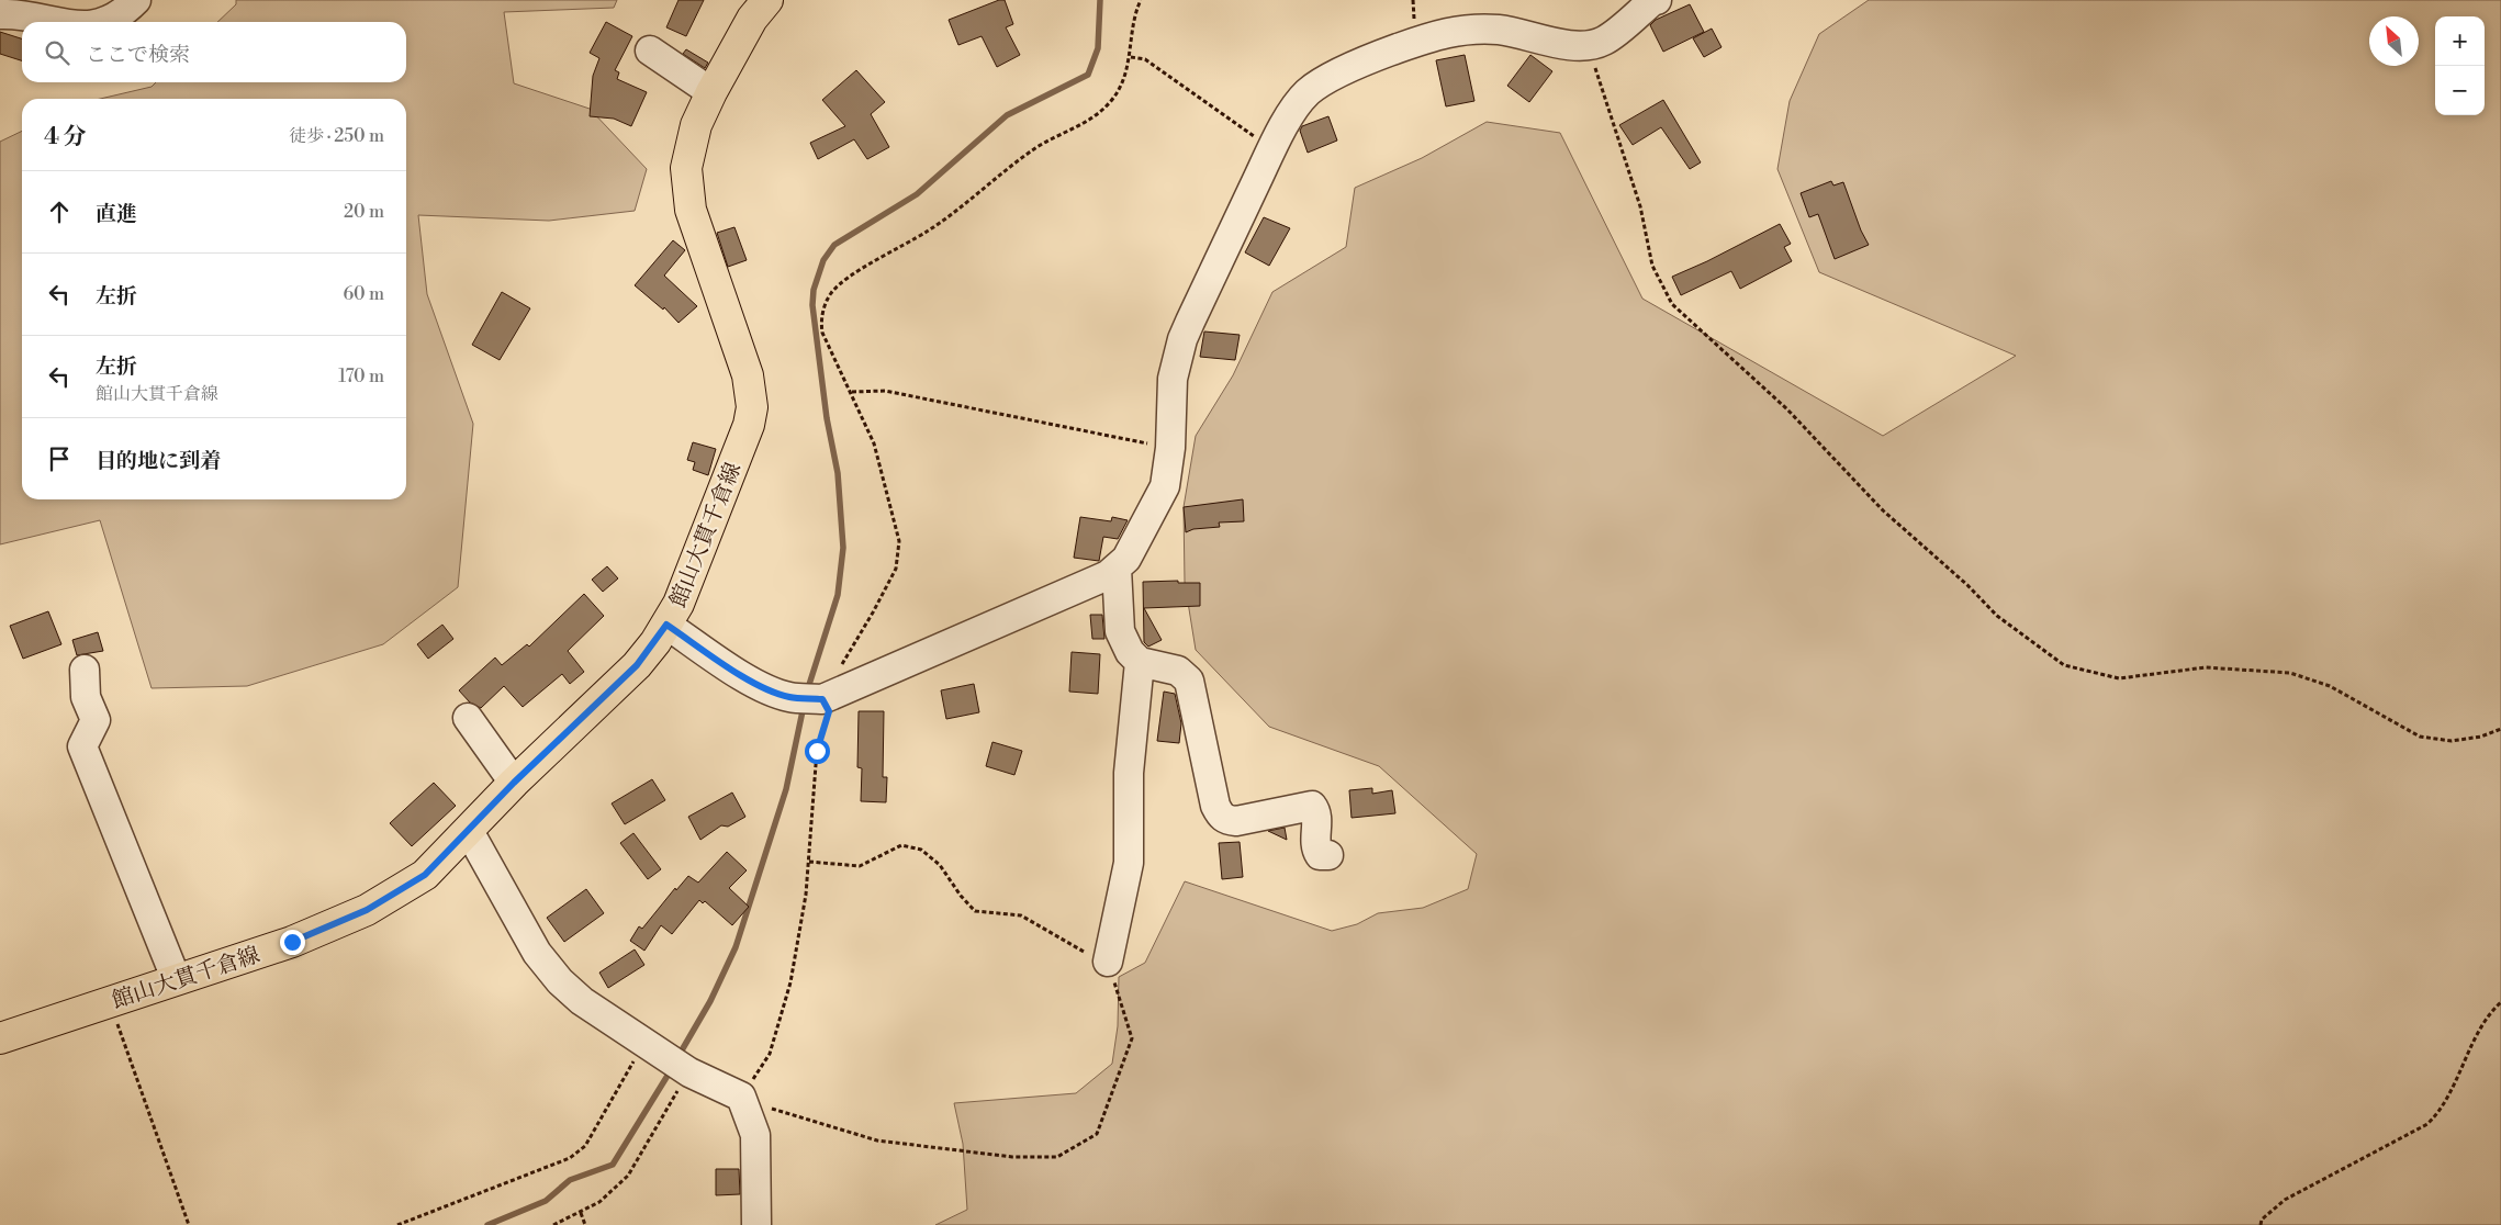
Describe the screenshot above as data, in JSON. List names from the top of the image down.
{
  "streets": {
    "main road": ["館山大貫千倉線"]
  },
  "north": "top left",
  "page": {
    "map_buttons": ["+", "−"],
    "search": "ここで検索",
    "heading": ["4 分", "徒歩 · 250 m"],
    "list": [
      ["直進", "20 m"],
      ["左折", "60 m"],
      ["左折", "館山大貫千倉線", "170 m"],
      "目的地に到着"
    ]
  }
}
